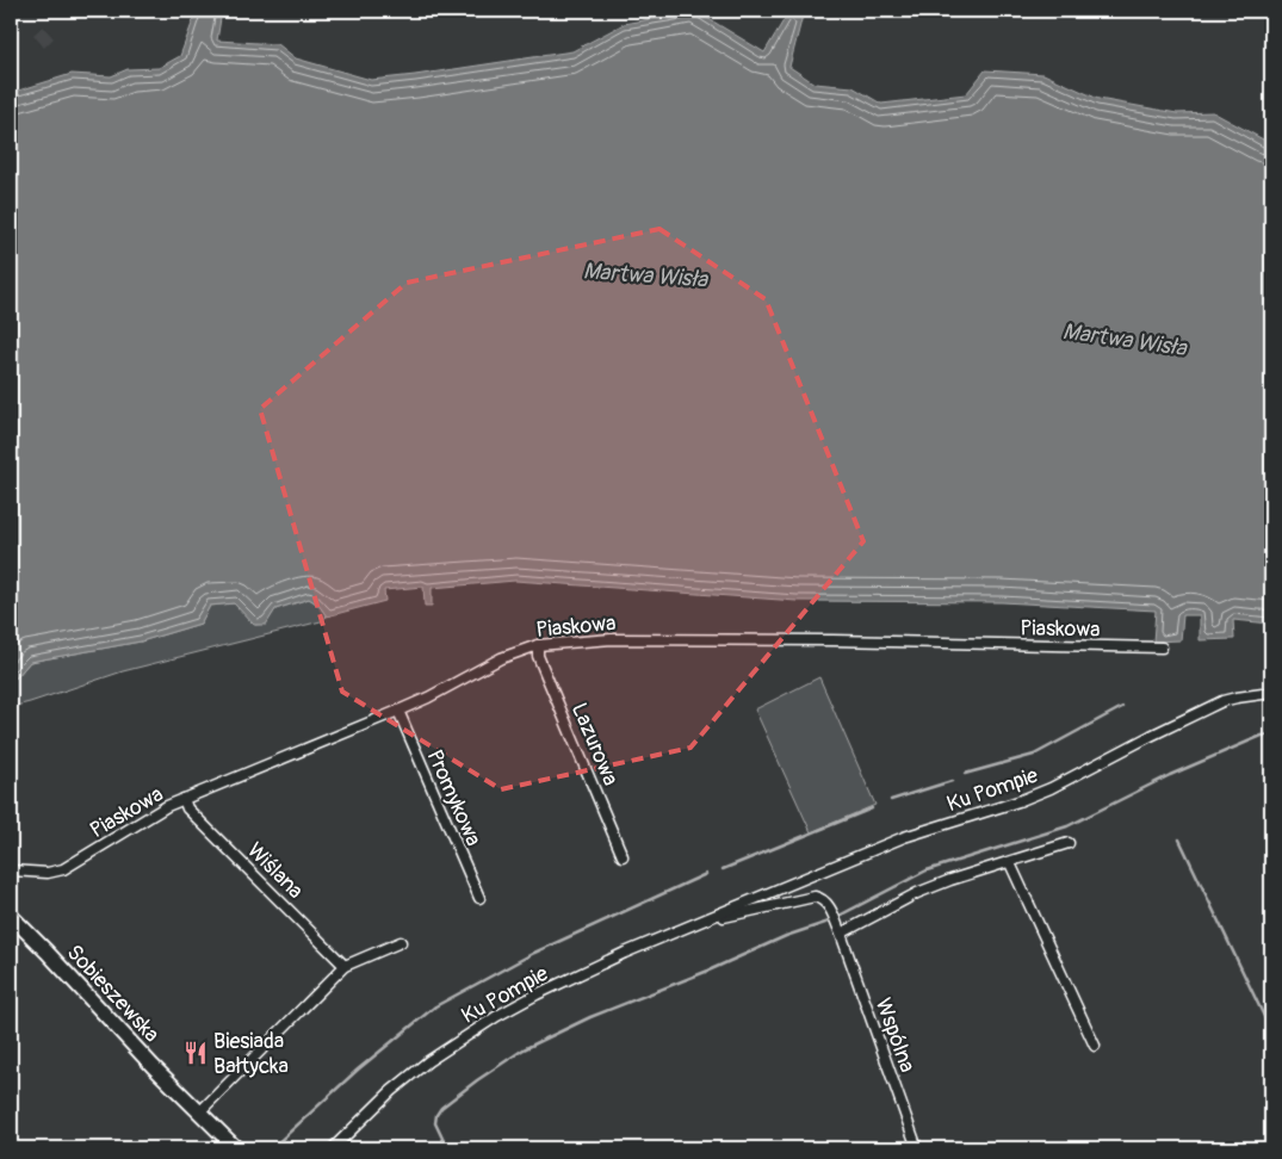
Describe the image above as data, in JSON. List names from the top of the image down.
{
  "streets": {
    "main road": ["Sobieszewska"],
    "street": [
      "Piaskowa",
      "Lazurowa",
      "Ku Pompie",
      "Promykowa",
      "Wiślana",
      "Wspólna"
    ]
  },
  "crossings": [
    ["Piaskowa", "Lazurowa"],
    ["Piaskowa", "Promykowa"],
    ["Piaskowa", "Wiślana"],
    ["Ku Pompie", "Wspólna"]
  ],
  "water": ["Martwa Wisła"],
  "places": {
    "restaurant": ["Biesiada Bałtycka"]
  }
}
